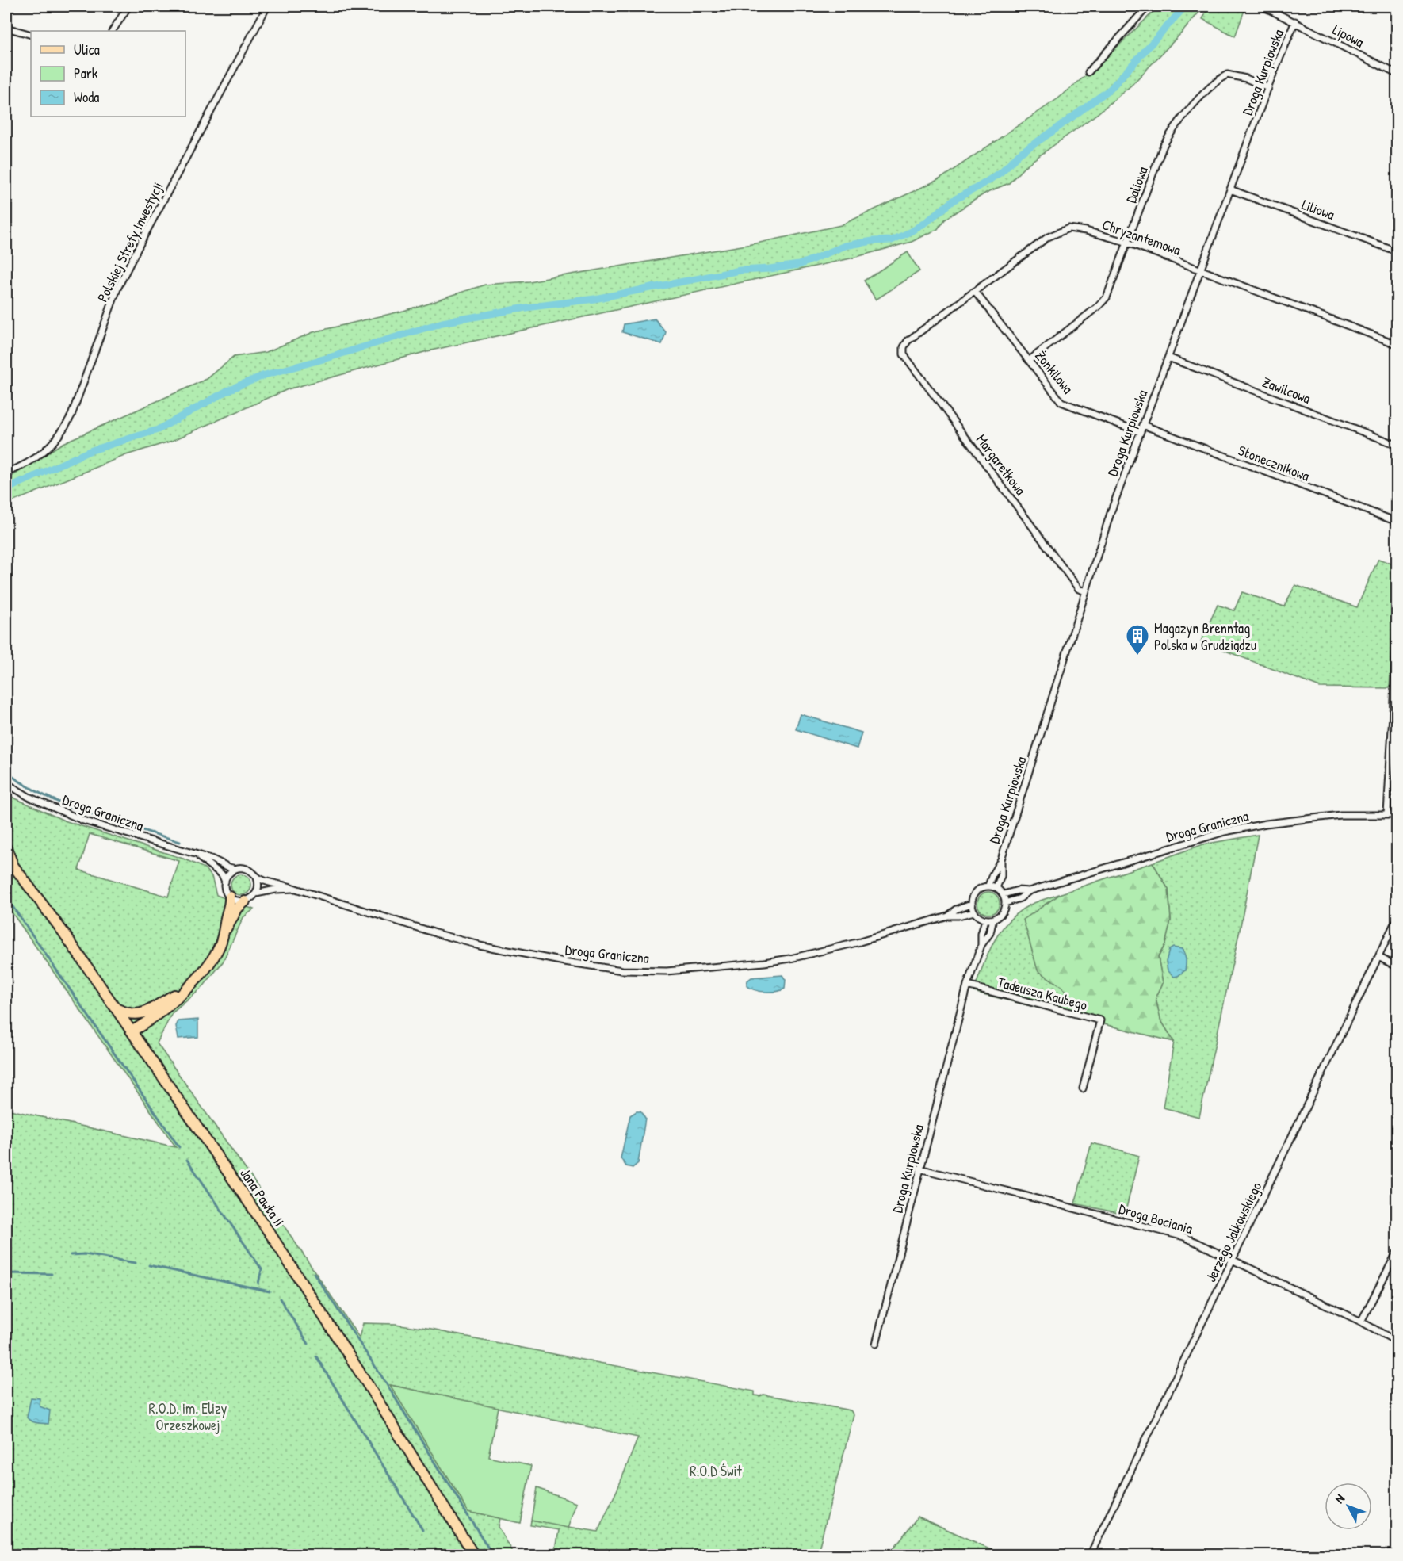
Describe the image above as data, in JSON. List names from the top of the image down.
{
  "streets": {
    "main road": ["Jana Pawła II"],
    "street": [
      "Lipowa",
      "Droga Kurpiowska",
      "Daliowa",
      "Liliowa",
      "Chryzantemowa",
      "Polskiej Strefy Inwestycji",
      "Żonkilowa",
      "Zawilcowa",
      "Słonecznikowa",
      "Margaretkowa",
      "Droga Graniczna",
      "Tadeusza Kaubego",
      "Droga Bociania",
      "Jerzego Jalkowskiego"
    ]
  },
  "crossings": [
    ["Lipowa", "Droga Kurpiowska"],
    ["Droga Kurpiowska", "Daliowa"],
    ["Droga Kurpiowska", "Liliowa"],
    ["Droga Kurpiowska", "Chryzantemowa"],
    ["Droga Kurpiowska", "Żonkilowa"],
    ["Droga Kurpiowska", "Zawilcowa"],
    ["Droga Kurpiowska", "Słonecznikowa"],
    ["Droga Kurpiowska", "Margaretkowa"],
    ["Droga Kurpiowska", "Droga Graniczna"],
    ["Droga Kurpiowska", "Tadeusza Kaubego"],
    ["Droga Kurpiowska", "Droga Bociania"],
    ["Daliowa", "Chryzantemowa"],
    ["Daliowa", "Żonkilowa"],
    ["Chryzantemowa", "Żonkilowa"],
    ["Chryzantemowa", "Margaretkowa"],
    ["Droga Bociania", "Jerzego Jalkowskiego"]
  ],
  "parks": ["R.O.D. im. Elizy Orzeszkowej", "R.O.D Świt"],
  "places": {
    "building": ["Magazyn Brenntag Polska w Grudziądzu"]
  },
  "legend": ["Ulica", "Park", "Woda"],
  "north": "top left"
}
